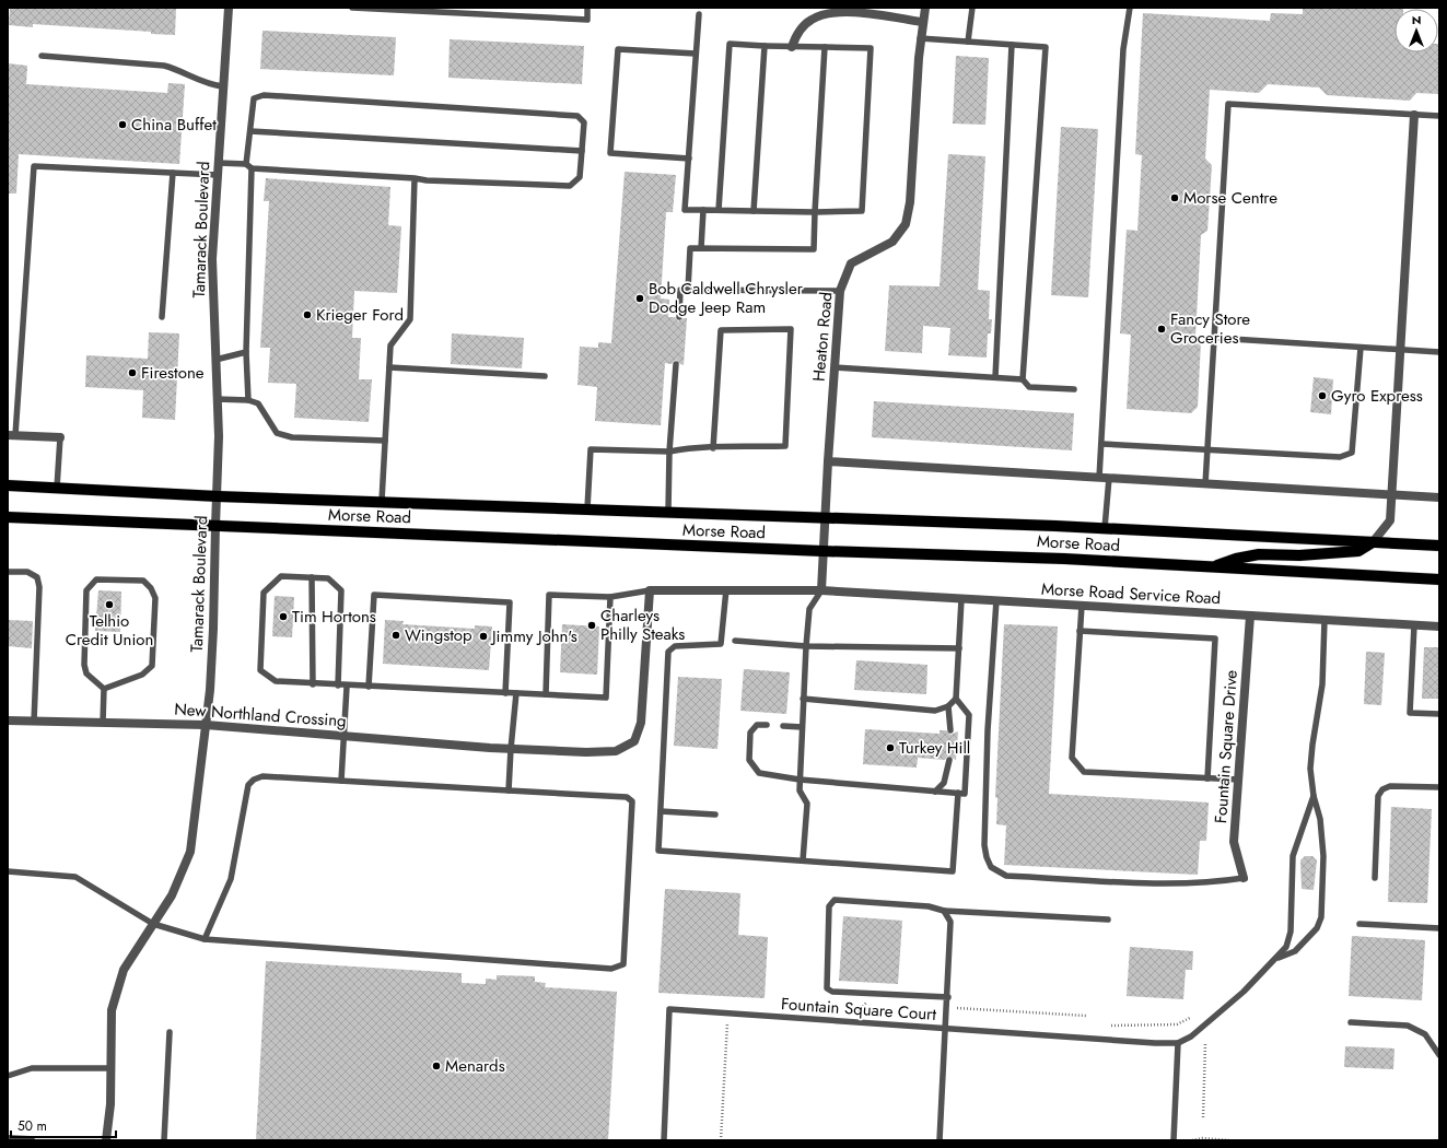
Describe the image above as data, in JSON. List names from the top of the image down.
{
  "streets": {
    "main road": ["Morse Road"],
    "street": [
      "Tamarack Boulevard",
      "Heaton Road",
      "Morse Road Service Road",
      "New Northland Crossing",
      "Fountain Square Drive"
    ],
    "lane": ["Fountain Square Court"]
  },
  "crossings": [
    ["Tamarack Boulevard", "Morse Road"],
    ["Tamarack Boulevard", "New Northland Crossing"],
    ["Heaton Road", "Morse Road"],
    ["Morse Road Service Road", "New Northland Crossing"],
    ["Morse Road Service Road", "Fountain Square Drive"]
  ],
  "places": [
    "China Buffet",
    "Morse Centre",
    "Bob Caldwell Chrysler Dodge Jeep Ram",
    "Krieger Ford",
    "Fancy Store Groceries",
    "Firestone",
    "Gyro Express",
    "Telhio Credit Union",
    "Tim Hortons",
    "Charleys Philly Steaks",
    "Wingstop",
    "Jimmy John's",
    "Turkey Hill",
    "Menards"
  ],
  "scale_bar": "50 m",
  "north": "top"
}
